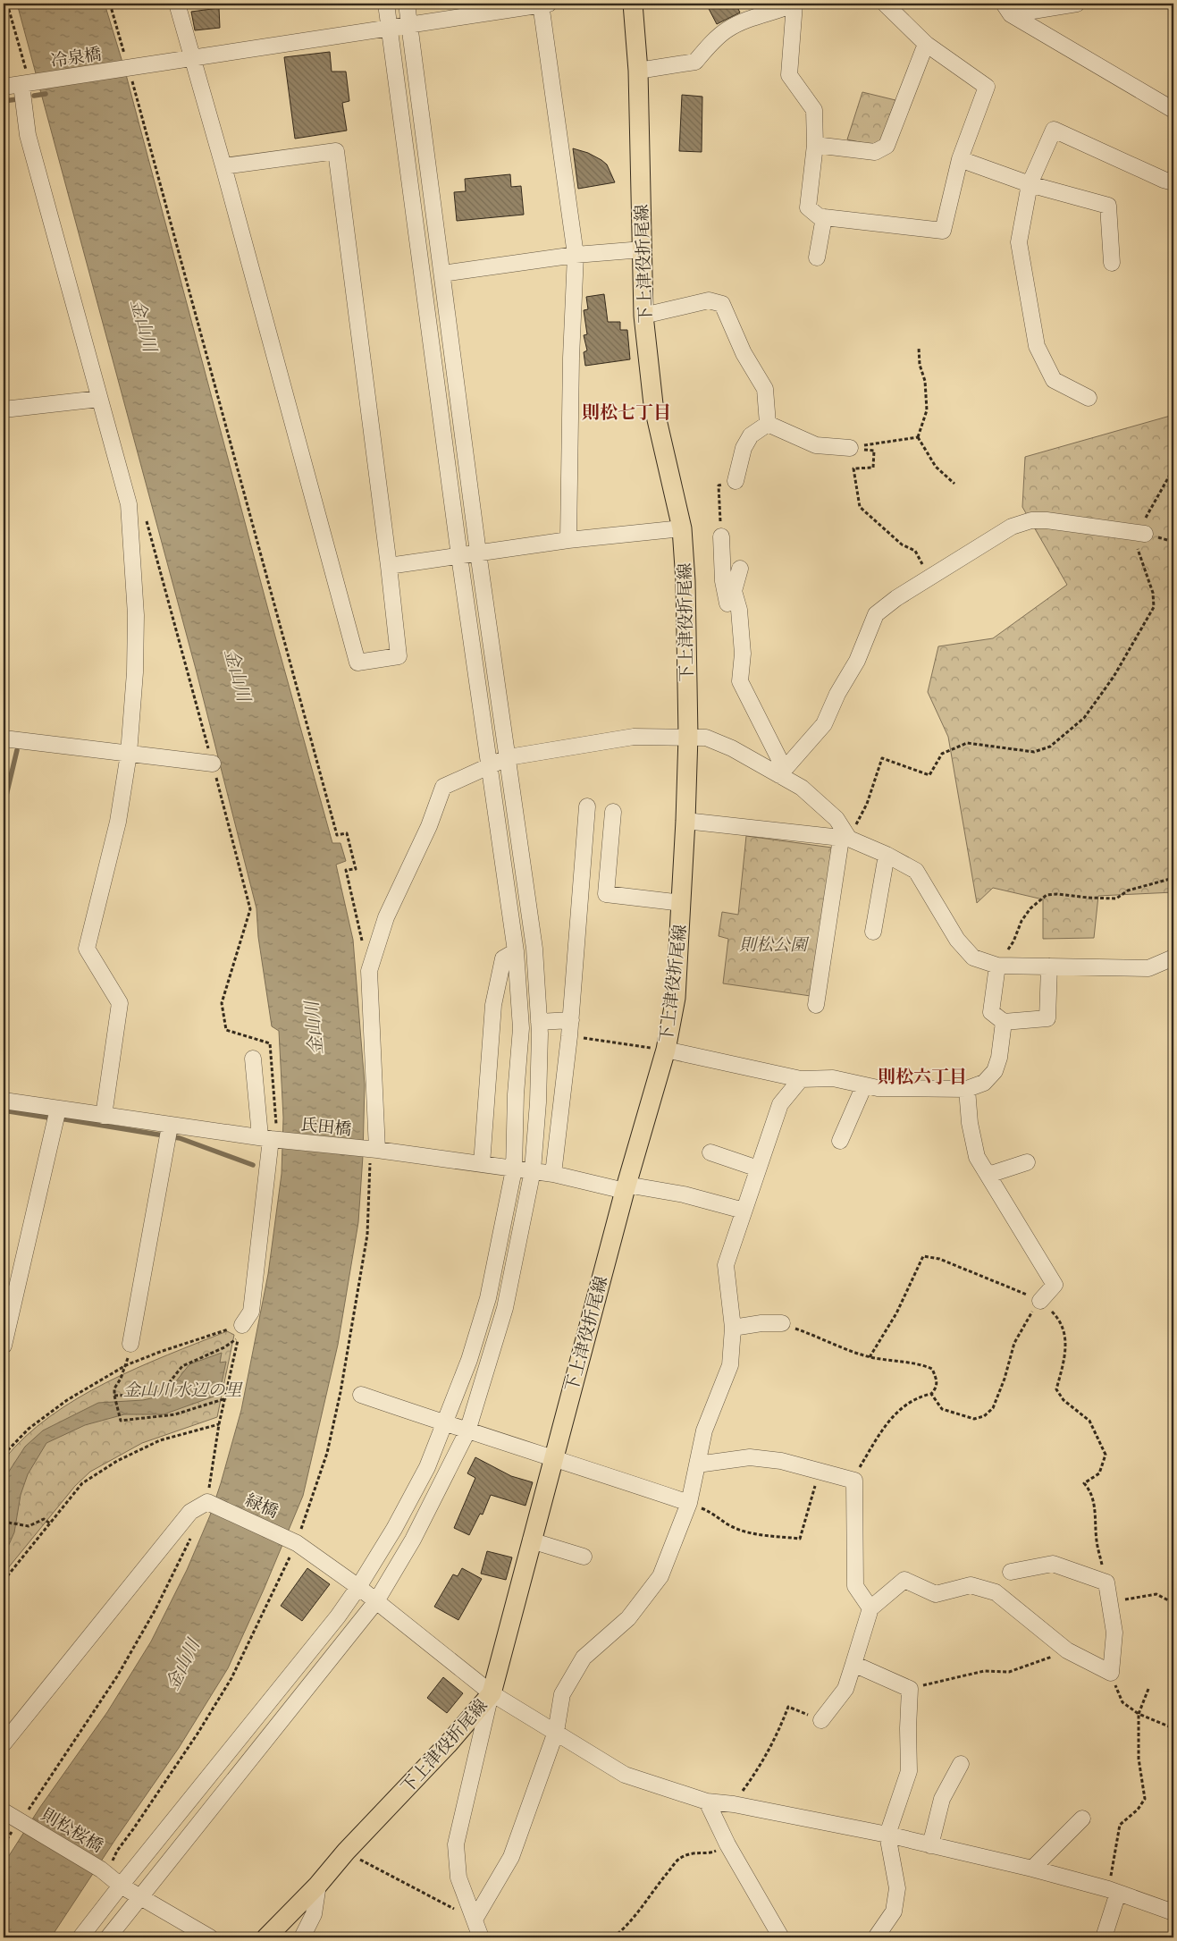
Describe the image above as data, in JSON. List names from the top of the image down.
{
  "streets": {
    "main road": ["下上津役折尾線"],
    "street": [
      "冷泉橋",
      "氏田橋",
      "緑橋",
      "則松桜橋"
    ]
  },
  "crossings": [
    ["下上津役折尾線", "氏田橋"],
    ["下上津役折尾線", "緑橋"]
  ],
  "districts": ["則松七丁目", "則松六丁目"],
  "water": ["金山川"],
  "parks": ["則松公園", "金山川水辺の里"]
}
